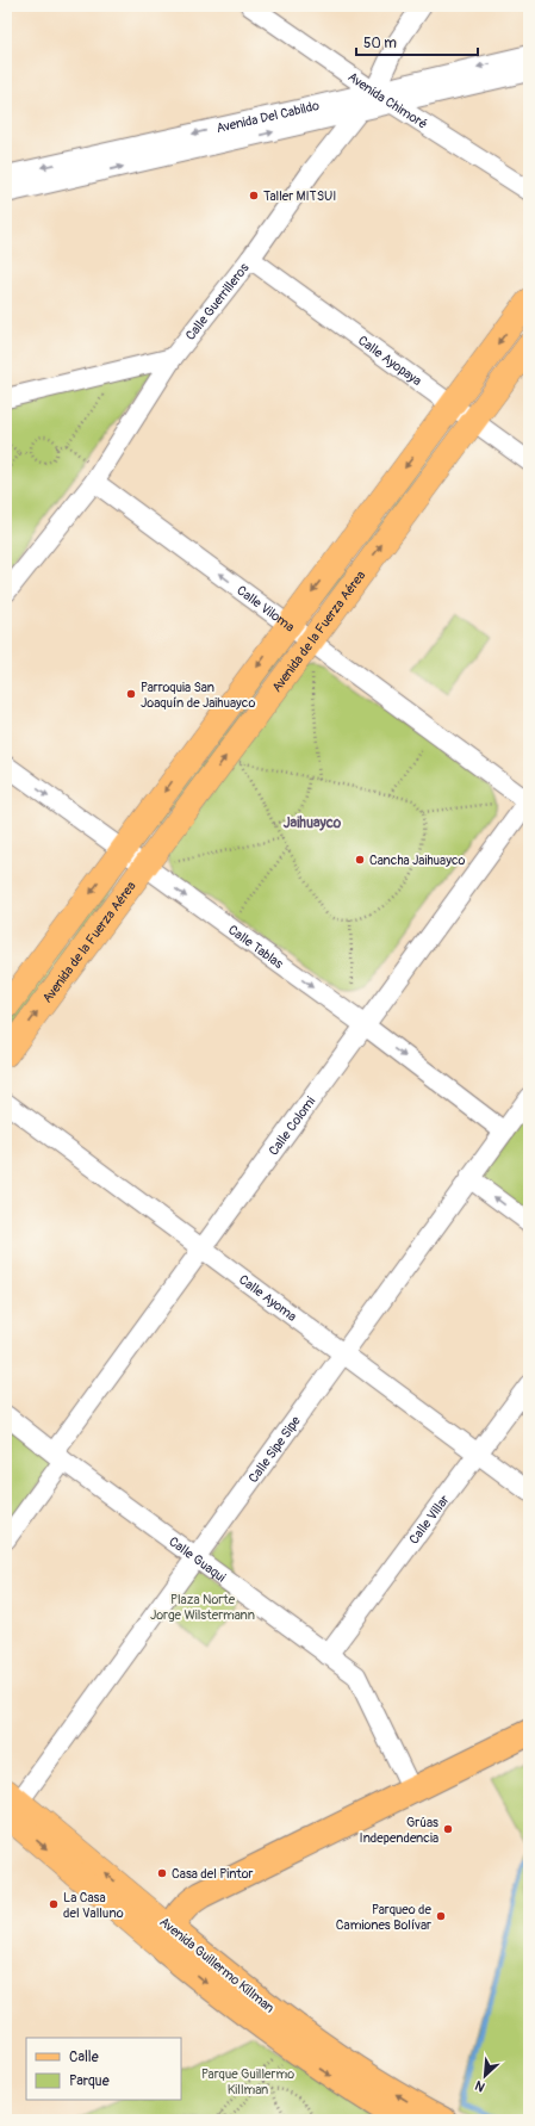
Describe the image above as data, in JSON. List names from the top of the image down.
{
  "streets": {
    "highway": ["Avenida Guillermo Killman"],
    "main road": ["Avenida de la Fuerza Aérea"],
    "street": [
      "Avenida Chimoré",
      "Avenida Del Cabildo",
      "Calle Guerrilleros",
      "Calle Ayopaya",
      "Calle Viloma",
      "Calle Tablas",
      "Calle Colomi",
      "Calle Ayoma",
      "Calle Sipe Sipe",
      "Calle Villar",
      "Calle Guaqui"
    ]
  },
  "crossings": [
    ["Avenida Chimoré", "Avenida Del Cabildo"],
    ["Avenida Chimoré", "Calle Guerrilleros"],
    ["Avenida Del Cabildo", "Calle Guerrilleros"],
    ["Calle Guerrilleros", "Calle Ayopaya"],
    ["Calle Guerrilleros", "Calle Viloma"],
    ["Calle Ayopaya", "Avenida de la Fuerza Aérea"],
    ["Calle Viloma", "Avenida de la Fuerza Aérea"],
    ["Calle Viloma", "Calle Colomi"],
    ["Avenida de la Fuerza Aérea", "Calle Tablas"],
    ["Calle Tablas", "Calle Colomi"],
    ["Calle Tablas", "Calle Sipe Sipe"],
    ["Calle Colomi", "Calle Ayoma"],
    ["Calle Colomi", "Calle Guaqui"],
    ["Calle Ayoma", "Calle Sipe Sipe"],
    ["Calle Ayoma", "Calle Villar"],
    ["Calle Sipe Sipe", "Calle Guaqui"],
    ["Calle Sipe Sipe", "Avenida Guillermo Killman"],
    ["Calle Villar", "Calle Guaqui"]
  ],
  "one_way": ["Calle Viloma", "Calle Tablas"],
  "districts": ["Jaihuayco"],
  "parks": ["Plaza Norte Jorge Wilstermann", "Parque Guillermo Killman"],
  "places": [
    "Taller MITSUI",
    "Parroquia San Joaquín de Jaihuayco",
    "Cancha Jaihuayco",
    "Grúas Independencia",
    "Casa del Pintor",
    "La Casa del Valluno",
    "Parqueo de Camiones Bolívar"
  ],
  "legend": ["Calle", "Parque"],
  "scale_bar": "50 m",
  "north": "bottom left"
}
